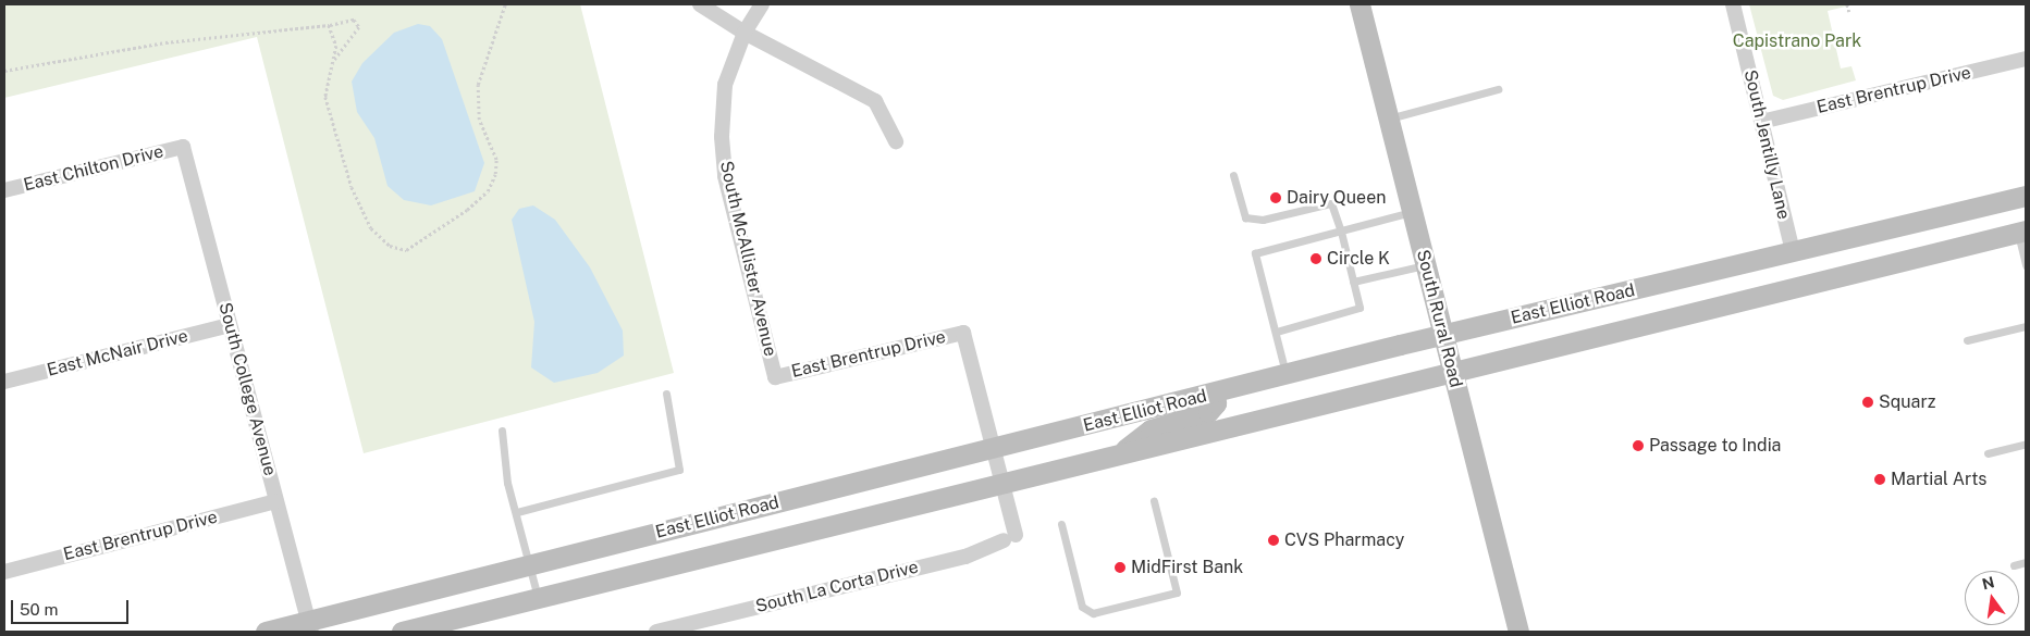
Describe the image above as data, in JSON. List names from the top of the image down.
{
  "streets": {
    "main road": ["East Elliot Road", "South Rural Road"],
    "street": [
      "East Brentrup Drive",
      "South Jentilly Lane",
      "East Chilton Drive",
      "South McAllister Avenue",
      "East McNair Drive",
      "South College Avenue",
      "South La Corta Drive"
    ]
  },
  "crossings": [
    ["East Brentrup Drive", "South Jentilly Lane"],
    ["East Brentrup Drive", "South McAllister Avenue"],
    ["East Brentrup Drive", "East Elliot Road"],
    ["East Brentrup Drive", "South College Avenue"],
    ["South Jentilly Lane", "East Elliot Road"],
    ["East Chilton Drive", "South College Avenue"],
    ["East Elliot Road", "South Rural Road"],
    ["East Elliot Road", "South College Avenue"],
    ["East Elliot Road", "South La Corta Drive"],
    ["East McNair Drive", "South College Avenue"]
  ],
  "parks": ["Capistrano Park"],
  "places": [
    "Dairy Queen",
    "Circle K",
    "Squarz",
    "Passage to India",
    "Martial Arts",
    "CVS Pharmacy",
    "MidFirst Bank"
  ],
  "scale_bar": "50 m",
  "north": "top"
}
